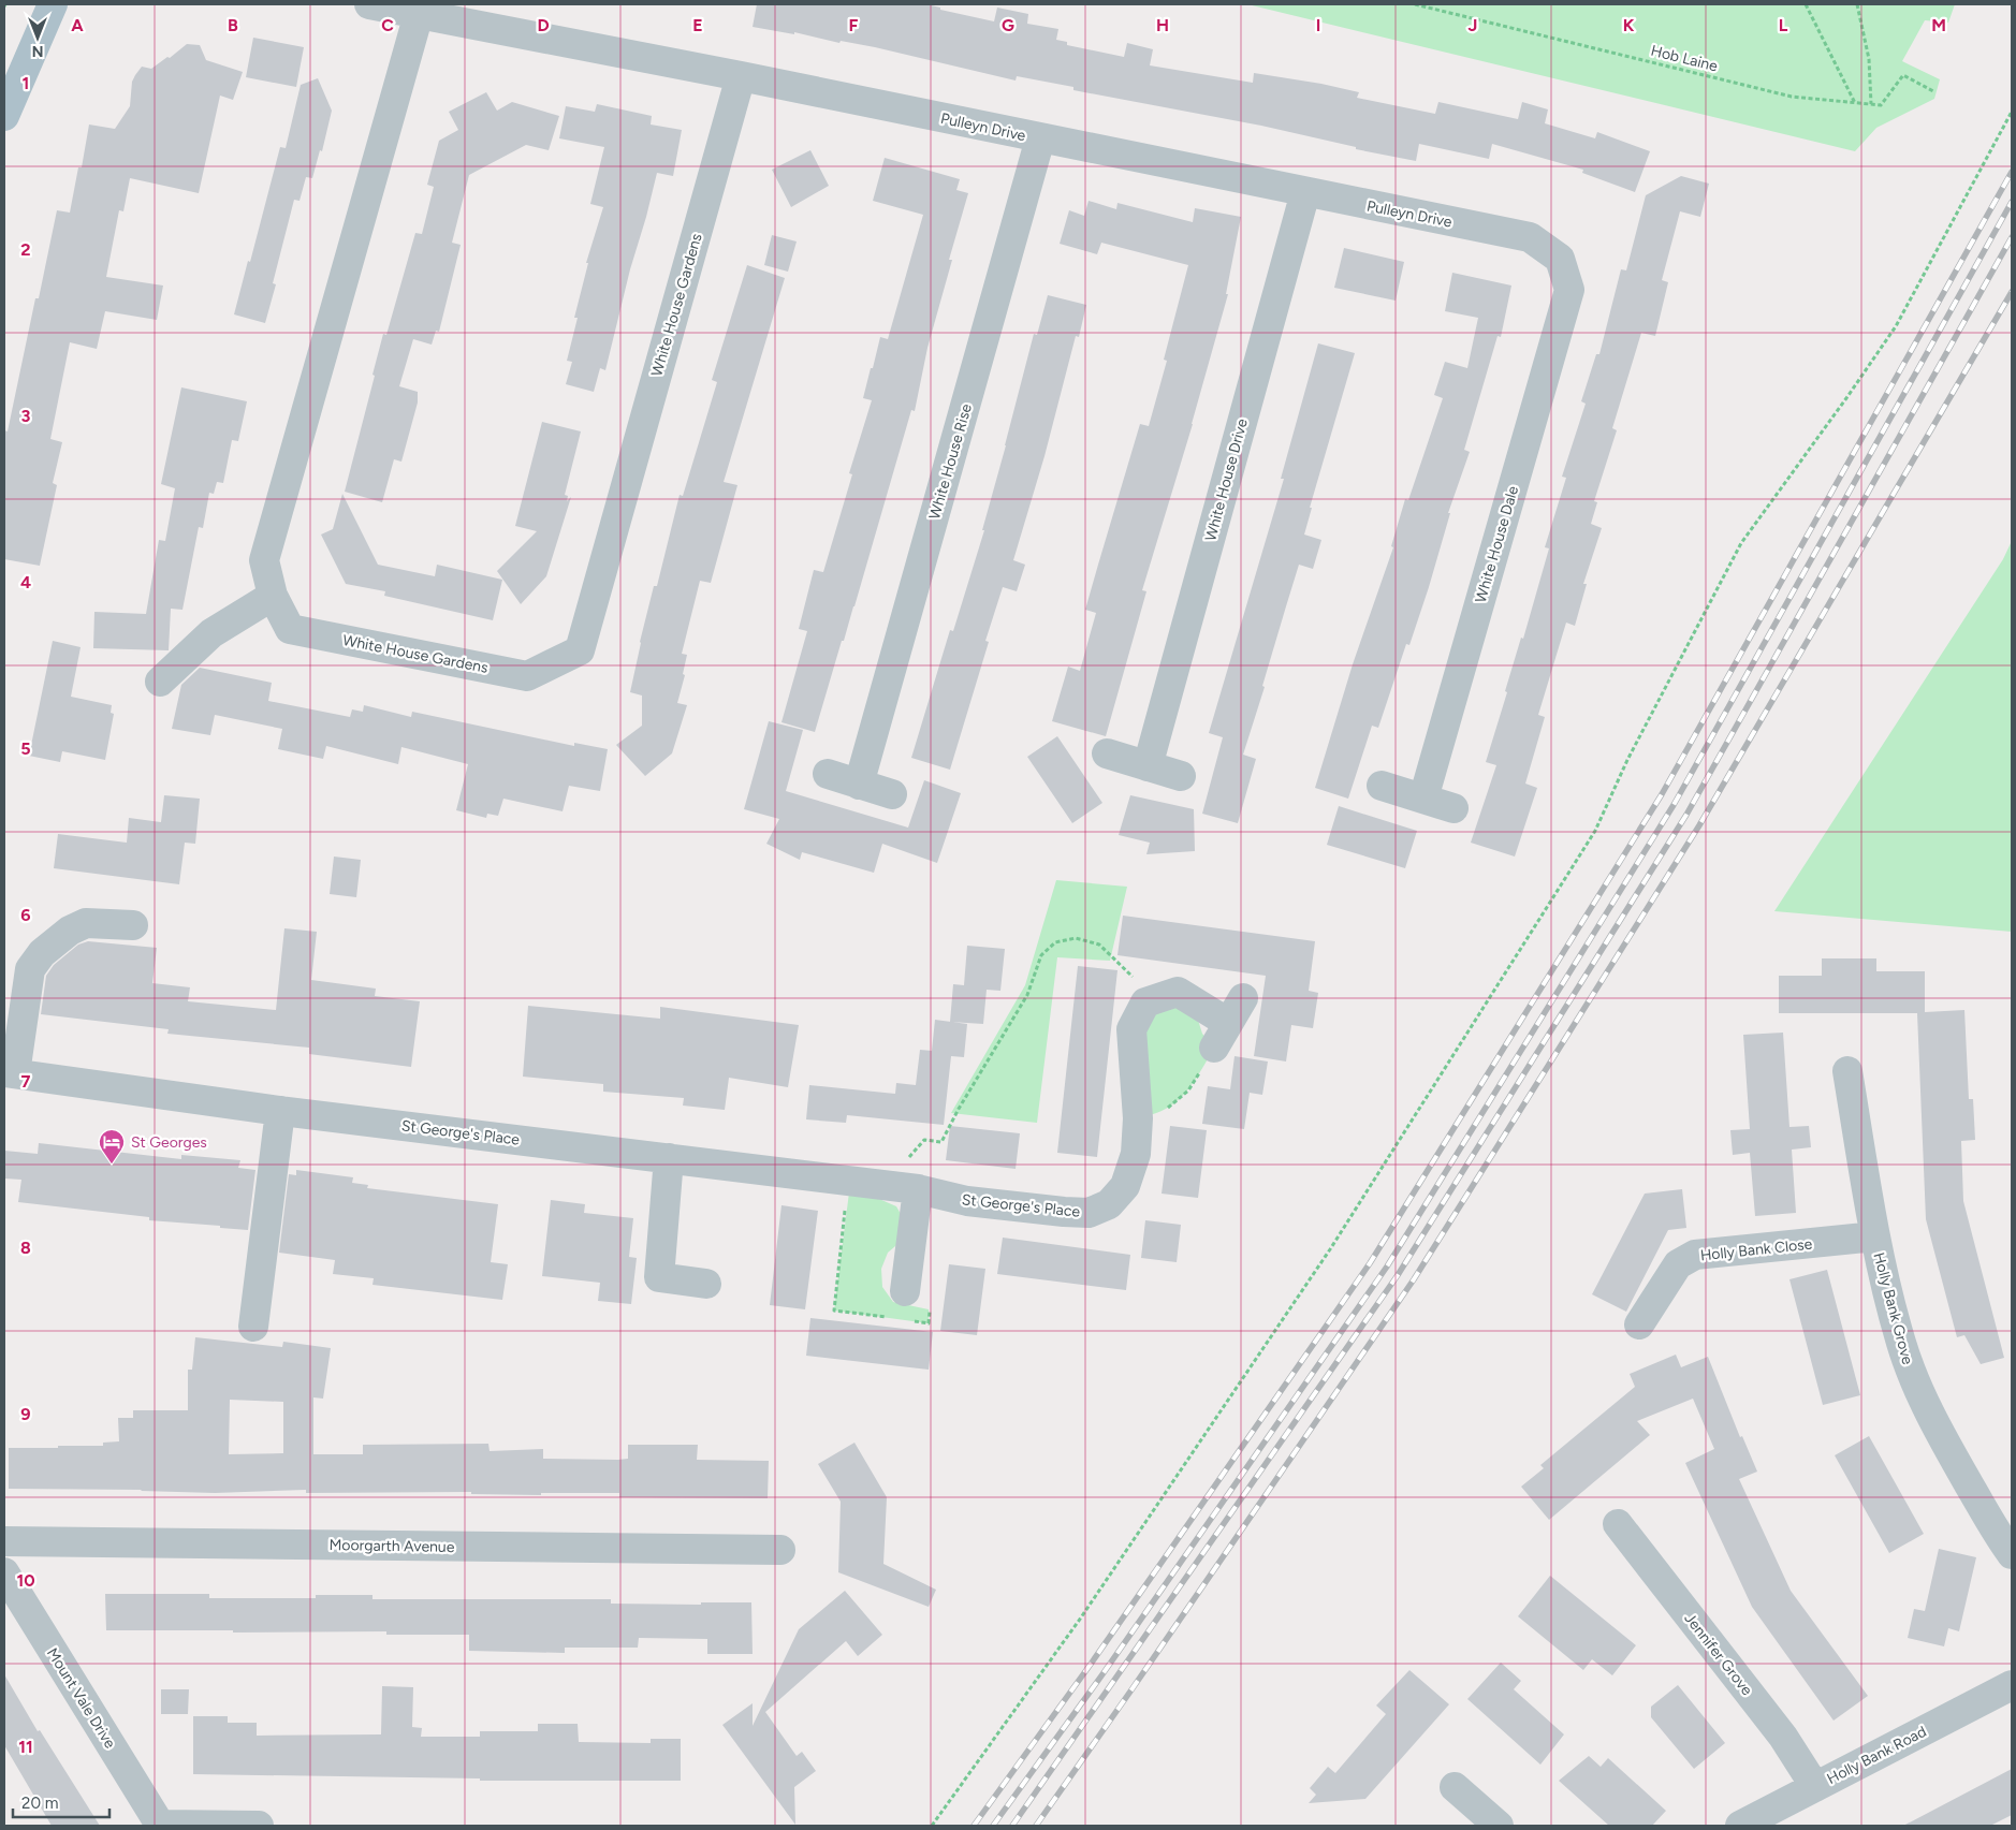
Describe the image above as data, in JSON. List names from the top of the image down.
{
  "streets": {
    "street": [
      "Pulleyn Drive",
      "White House Gardens",
      "White House Rise",
      "White House Drive",
      "White House Dale",
      "St George's Place",
      "Holly Bank Close",
      "Holly Bank Grove",
      "Moorgarth Avenue",
      "Jennifer Grove",
      "Mount Vale Drive",
      "Holly Bank Road"
    ],
    "path": ["Hob Laine"]
  },
  "crossings": [
    ["Pulleyn Drive", "White House Gardens"],
    ["Pulleyn Drive", "White House Rise"],
    ["Pulleyn Drive", "White House Drive"],
    ["Pulleyn Drive", "White House Dale"],
    ["Holly Bank Close", "Holly Bank Grove"],
    ["Jennifer Grove", "Holly Bank Road"]
  ],
  "places": {
    "hotel": ["St Georges"]
  },
  "scale_bar": "20 m",
  "north": "bottom",
  "grid": {
    "columns": [
      "A",
      "B",
      "C",
      "D",
      "E",
      "F",
      "G",
      "H",
      "I",
      "J",
      "K",
      "L",
      "M"
    ],
    "rows": [
      "1",
      "2",
      "3",
      "4",
      "5",
      "6",
      "7",
      "8",
      "9",
      "10",
      "11"
    ]
  }
}
